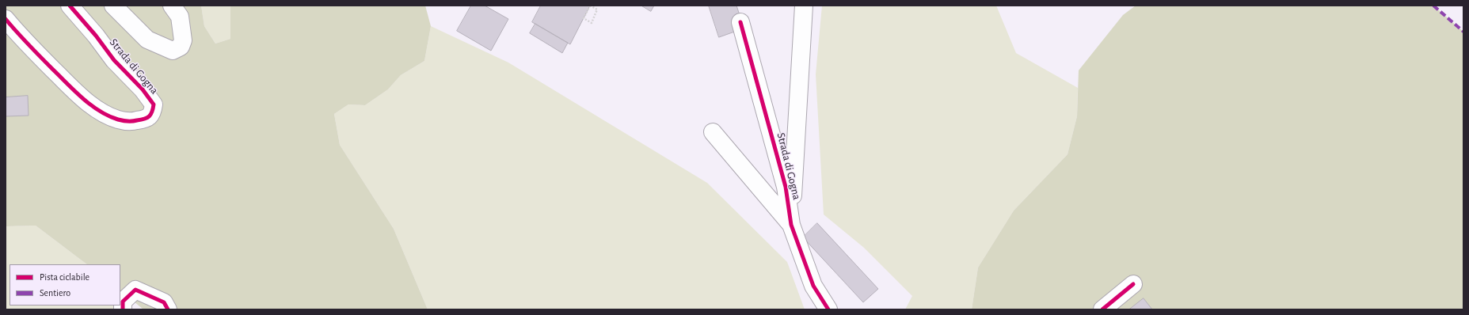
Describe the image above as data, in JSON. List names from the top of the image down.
{
  "streets": {
    "street": ["Strada di Gogna"]
  },
  "legend": ["Pista ciclabile", "Sentiero"]
}
